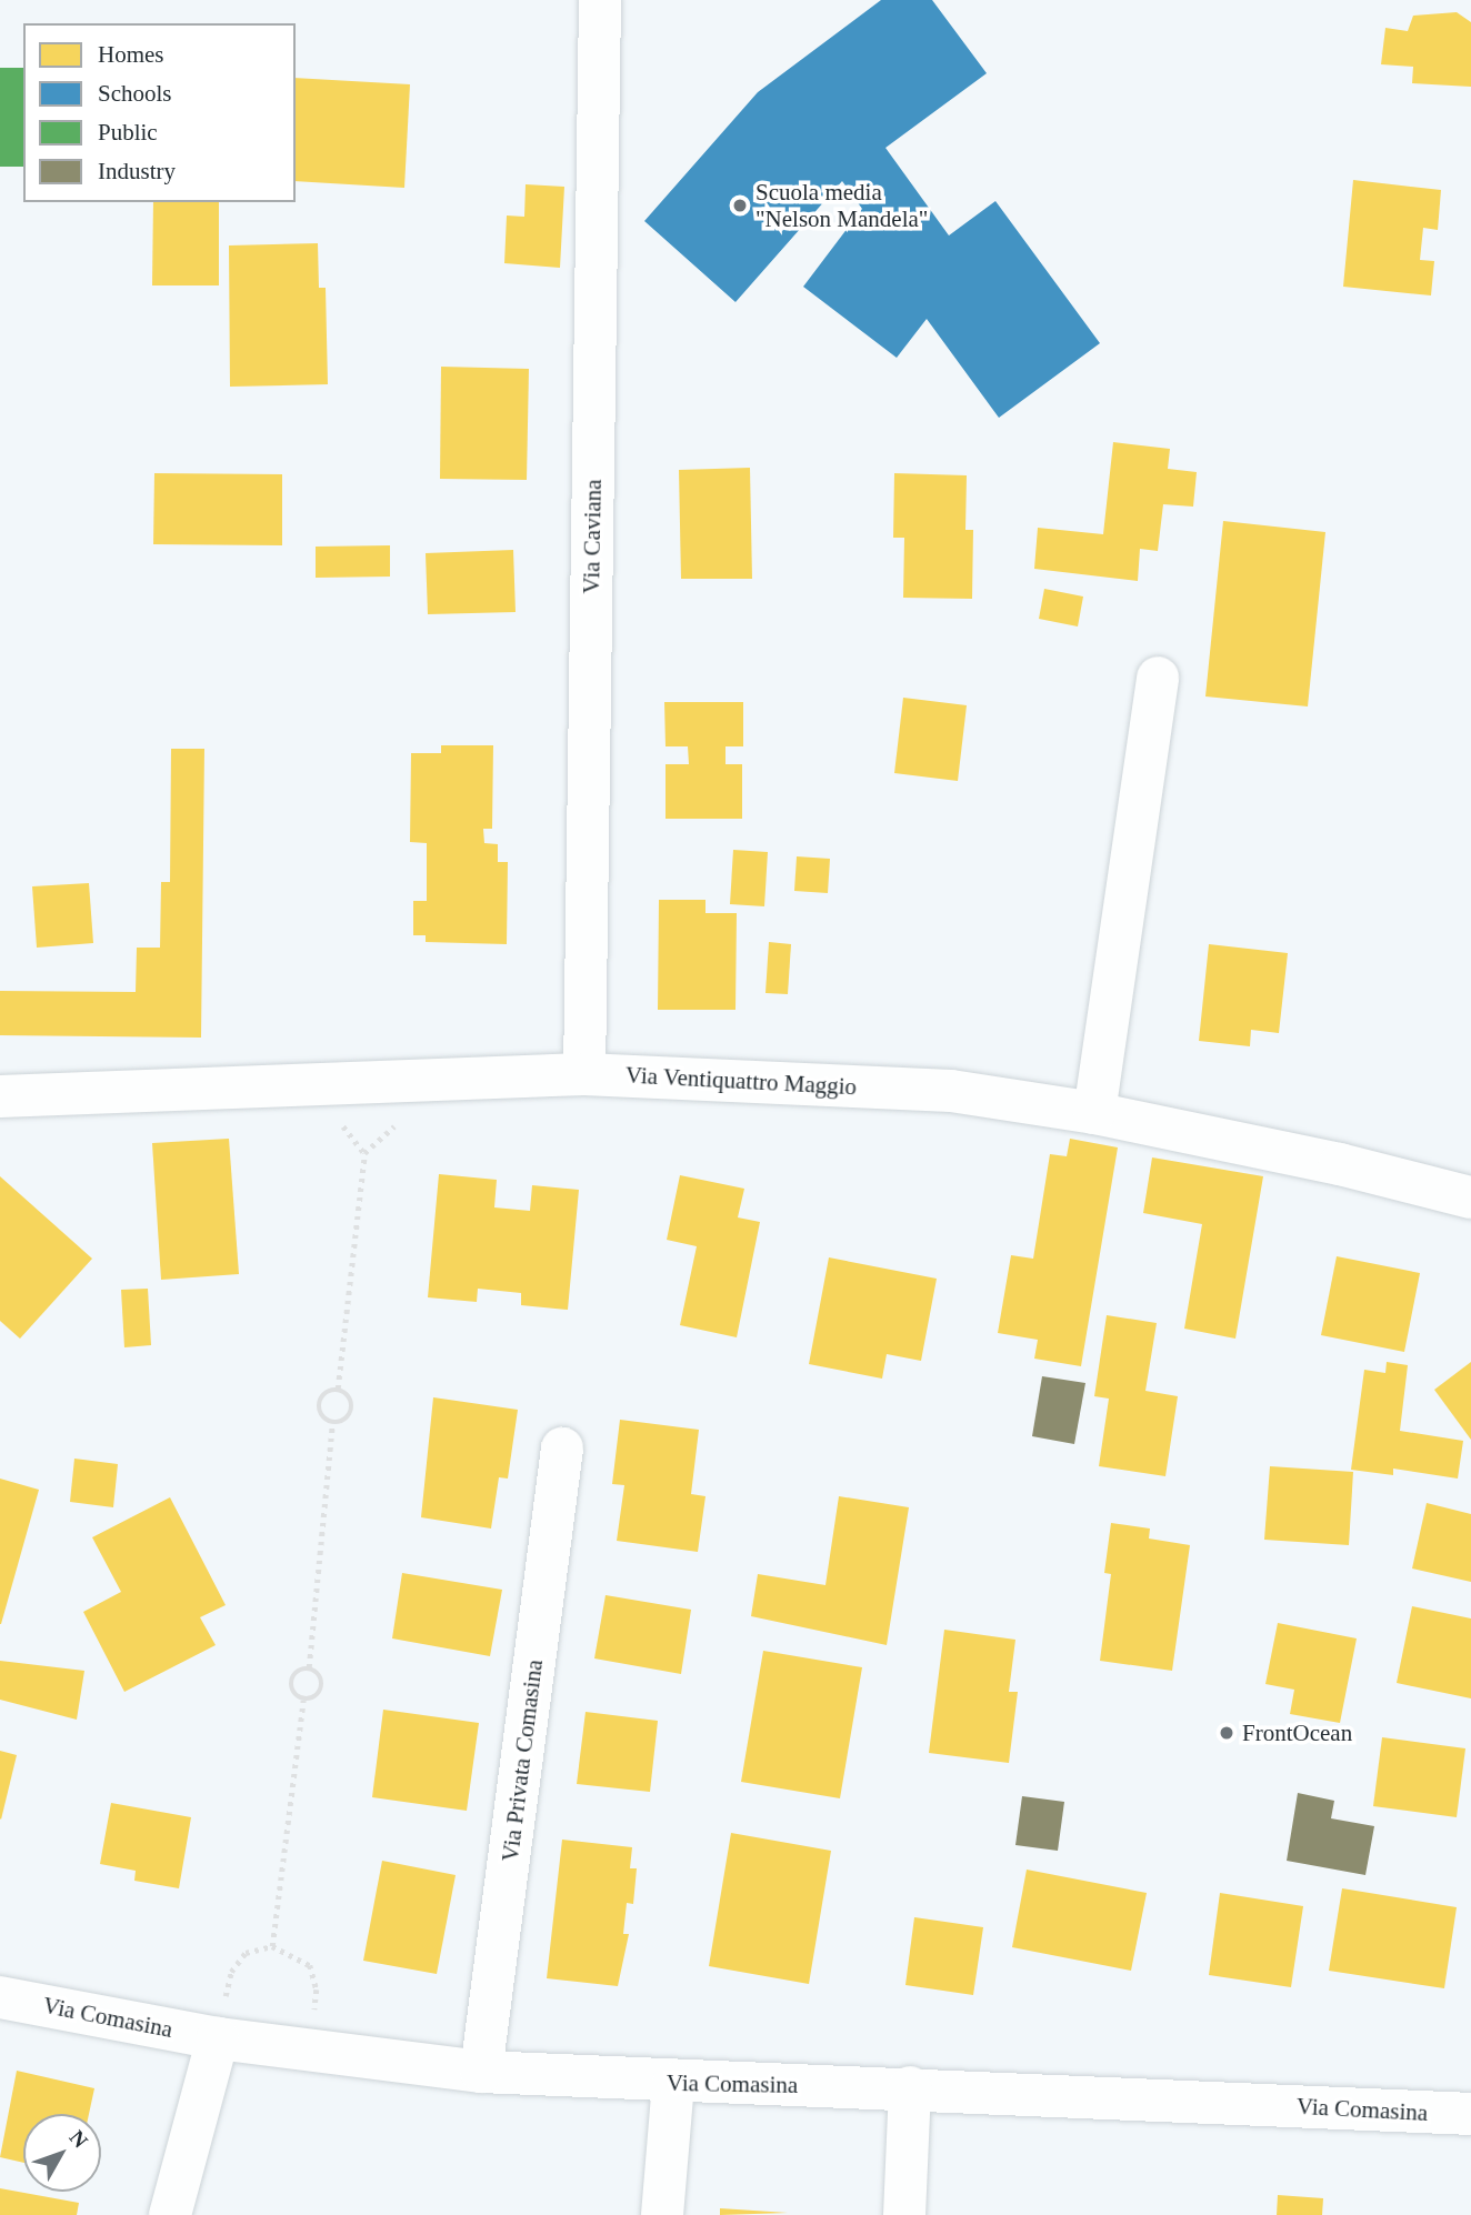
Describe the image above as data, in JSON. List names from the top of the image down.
{
  "streets": {
    "street": [
      "Via Caviana",
      "Via Ventiquattro Maggio",
      "Via Privata Comasina",
      "Via Comasina"
    ]
  },
  "crossings": [
    ["Via Caviana", "Via Ventiquattro Maggio"],
    ["Via Privata Comasina", "Via Comasina"]
  ],
  "places": ["Scuola media \"Nelson Mandela\"", "FrontOcean"],
  "legend": [
    "Homes",
    "Schools",
    "Public",
    "Industry"
  ],
  "north": "top right"
}
